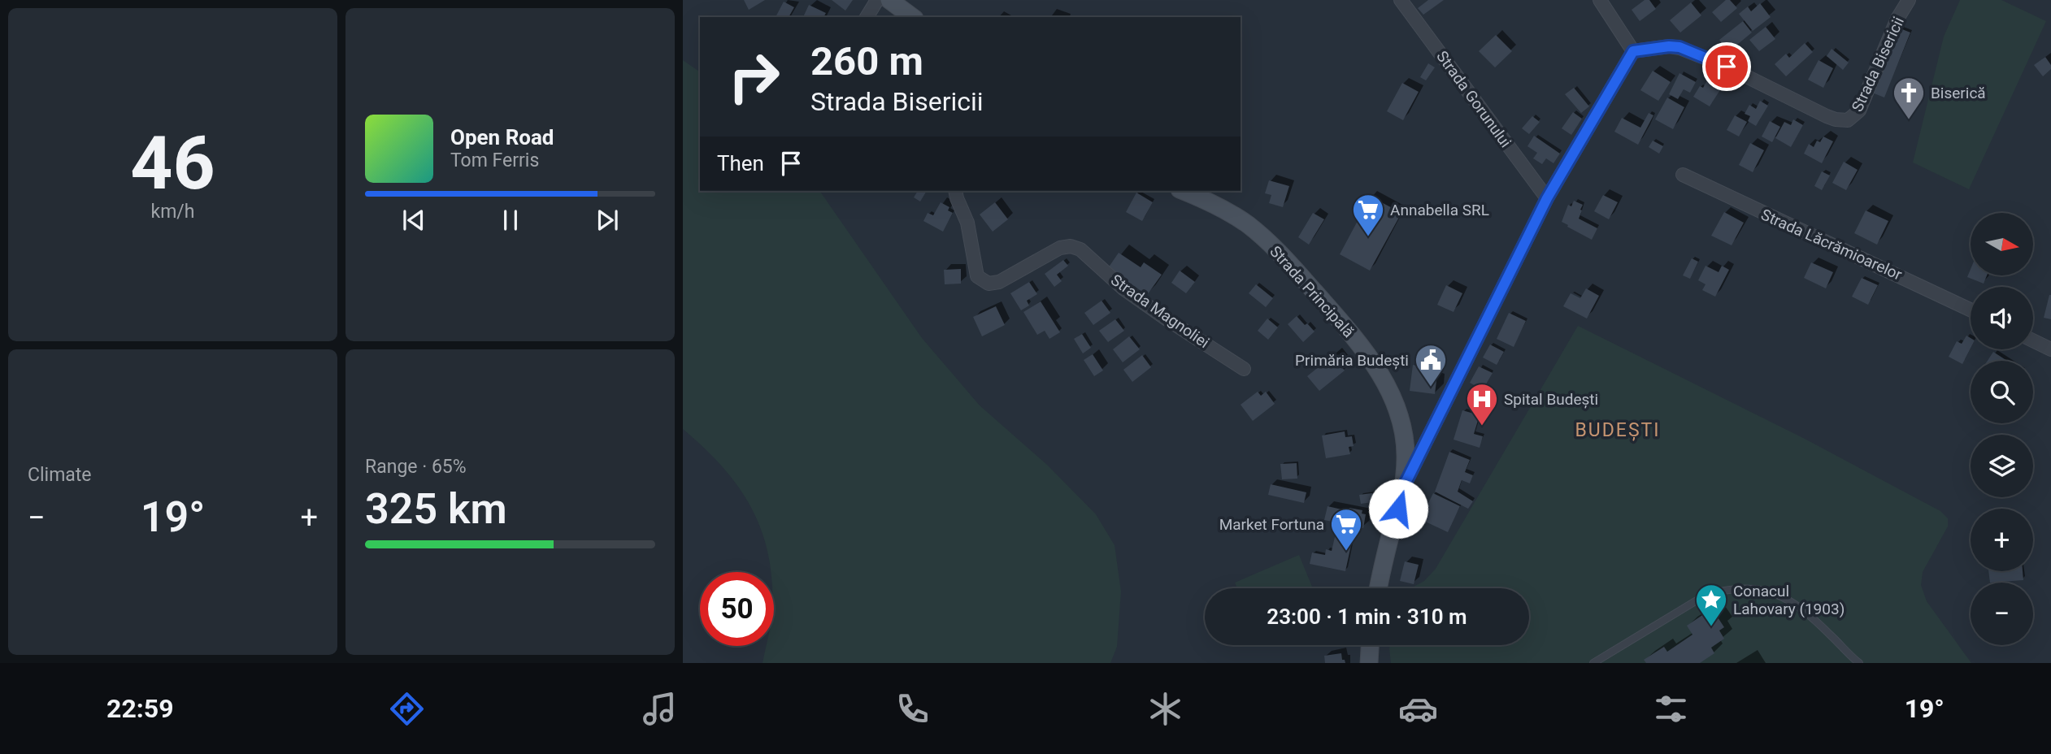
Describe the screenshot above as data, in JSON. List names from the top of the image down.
{
  "streets": {
    "main road": ["Strada Principală"],
    "street": [
      "Strada Bisericii",
      "Strada Gorunului",
      "Strada Lăcrămioarelor",
      "Strada Magnoliei"
    ]
  },
  "districts": ["BUDEȘTI"],
  "places": {
    "church": ["Biserică"],
    "supermarket": ["Annabella SRL", "Market Fortuna"],
    "public building": ["Primăria Budești"],
    "hospital": ["Spital Budești"],
    "place": ["Conacul Lahovary (1903)"]
  },
  "north": "right",
  "page": {
    "tile": [
      ["46", "km/h"],
      "Climate",
      ["Range · 65%", "325 km"]
    ],
    "turn": ["260 m", "Strada Bisericii"],
    "song": ["Open Road", "Tom Ferris"],
    "then": "Then",
    "map_buttons": ["+", "−"],
    "heat": ["−", "19°", "+"],
    "limit": "50",
    "trip": "23:00 · 1 min · 310 m",
    "tabs": ["22:59", "19°"]
  }
}
